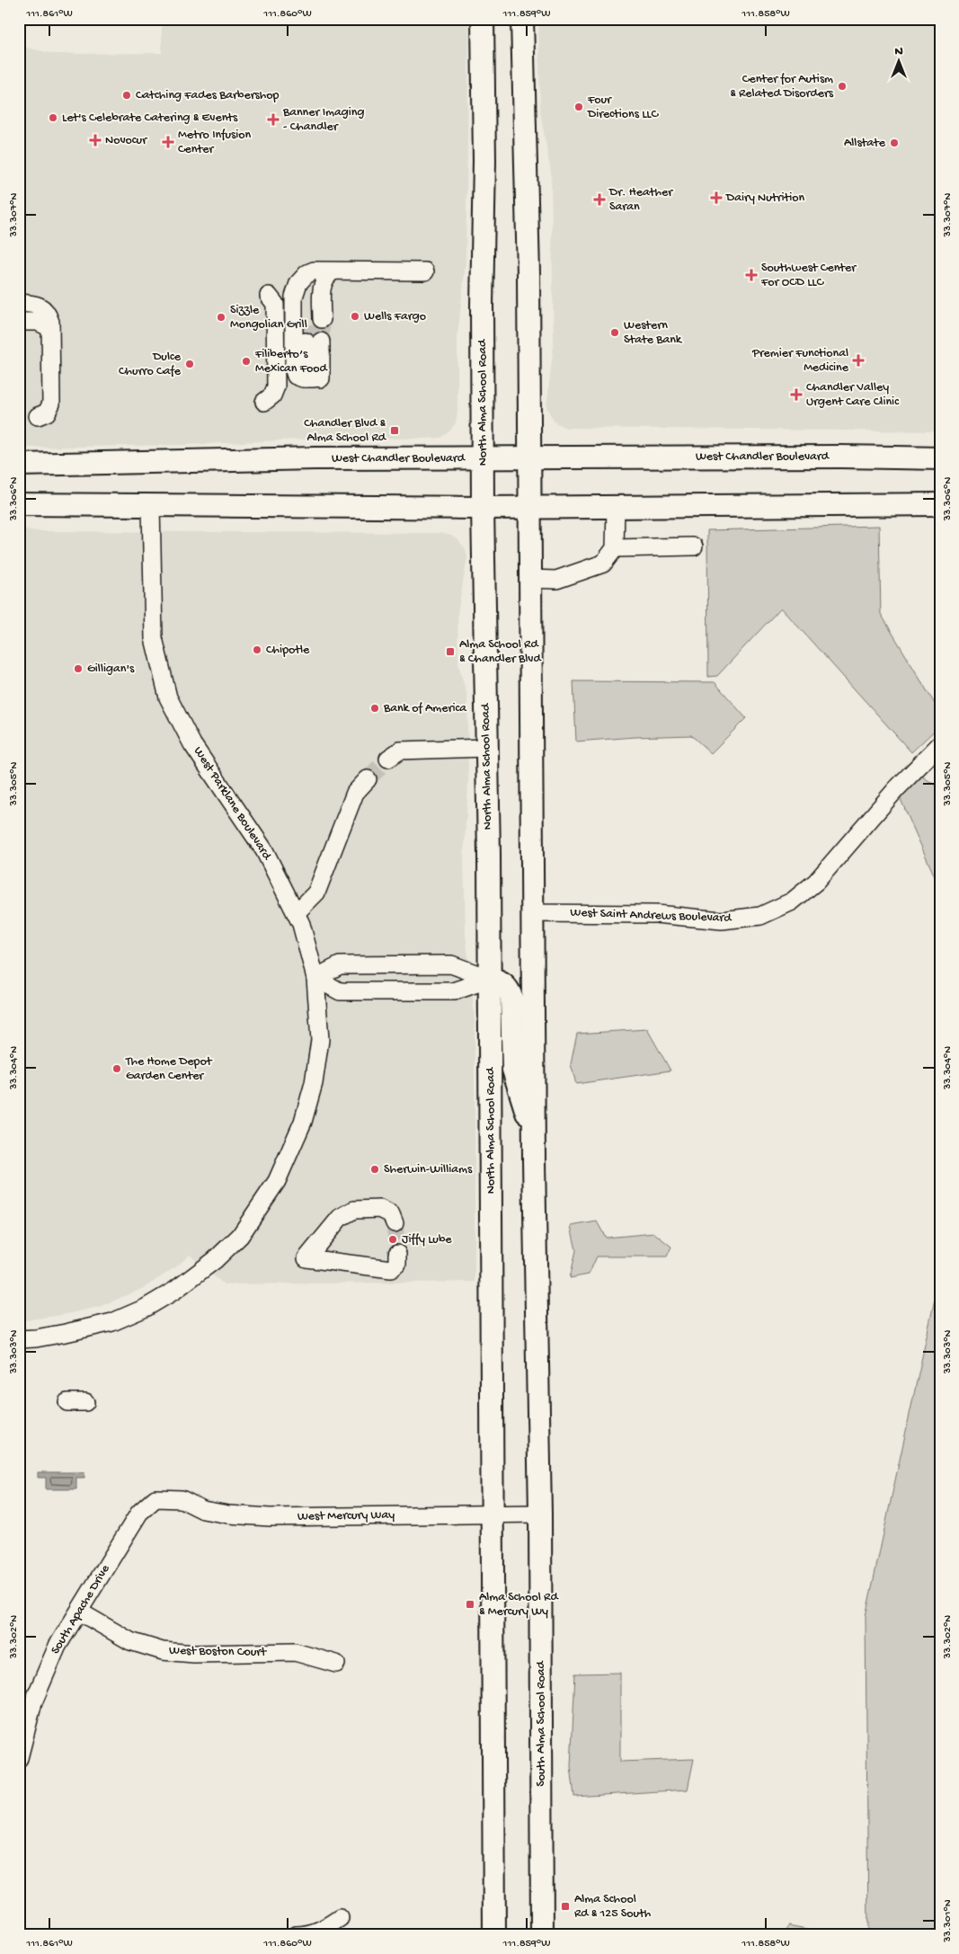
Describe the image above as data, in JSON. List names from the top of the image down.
{
  "streets": {
    "main road": ["North Alma School Road", "West Chandler Boulevard", "South Alma School Road"],
    "street": [
      "West Parklane Boulevard",
      "West Saint Andrews Boulevard",
      "West Mercury Way",
      "South Apache Drive",
      "West Boston Court"
    ]
  },
  "crossings": [
    ["North Alma School Road", "West Chandler Boulevard"],
    ["North Alma School Road", "West Mercury Way"],
    ["West Mercury Way", "South Apache Drive"],
    ["West Mercury Way", "South Alma School Road"],
    ["South Apache Drive", "West Boston Court"]
  ],
  "places": {
    "other": [
      "Center for Autism & Related Disorders",
      "Catching Fades Barbershop",
      "Four Directions LLC",
      "Let's Celebrate Catering & Events",
      "Allstate",
      "Wells Fargo",
      "Sizzle Mongolian Grill",
      "Western State Bank",
      "Filiberto’s Mexican Food",
      "Dulce Churro Cafe",
      "Chipotle",
      "Gilligan's",
      "Bank of America",
      "The Home Depot Garden Center",
      "Sherwin-Williams",
      "Jiffy Lube"
    ],
    "health": [
      "Banner Imaging - Chandler",
      "Novocur",
      "Metro Infusion Center",
      "Dairy Nutrition",
      "Dr. Heather Saran",
      "Southwest Center For OCD LLC",
      "Premier Functional Medicine",
      "Chandler Valley Urgent Care Clinic"
    ],
    "transit": [
      "Chandler Blvd & Alma School Rd",
      "Alma School Rd & Chandler Blvd",
      "Alma School Rd & Mercury Wy",
      "Alma School Rd & 125 South"
    ]
  },
  "north": "top",
  "coordinates": [
    "111.861°W",
    "111.860°W",
    "111.859°W",
    "111.858°W",
    "33.307°N",
    "33.306°N",
    "33.305°N",
    "33.304°N",
    "33.303°N",
    "33.302°N",
    "33.301°N"
  ]
}
